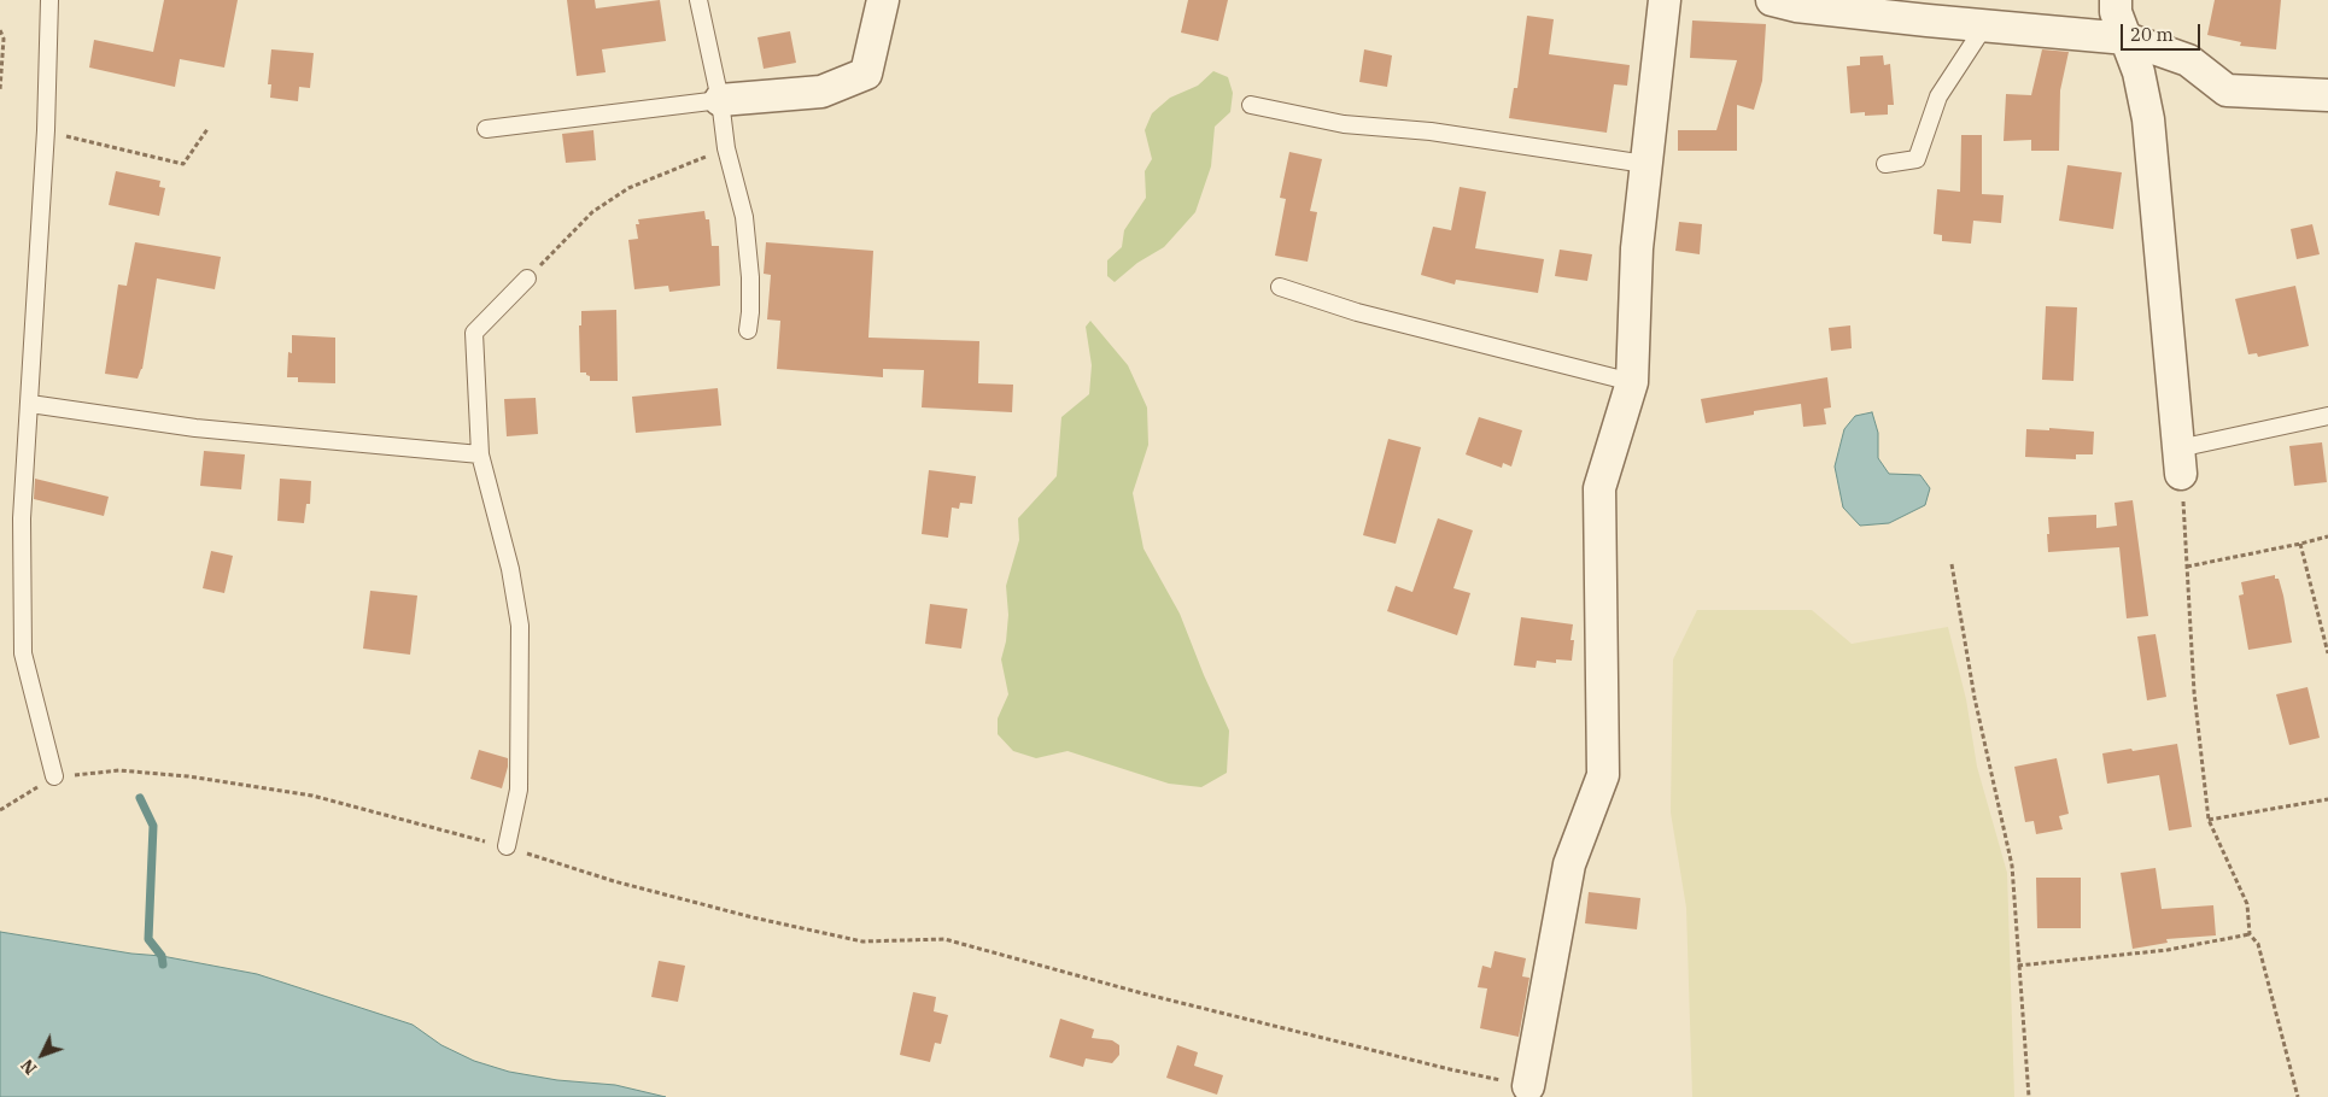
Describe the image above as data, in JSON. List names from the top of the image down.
{
  "scale_bar": "20 m",
  "north": "bottom left"
}
